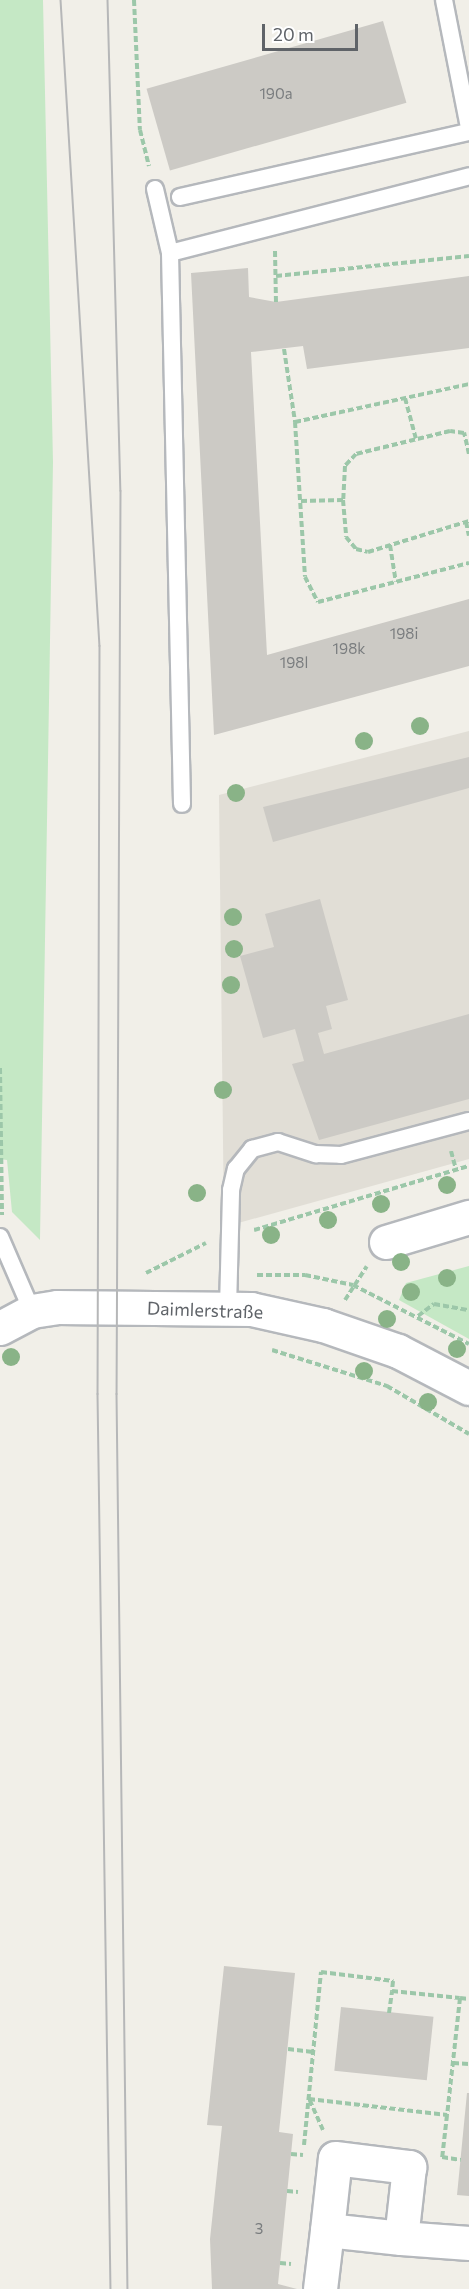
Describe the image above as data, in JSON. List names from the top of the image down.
{
  "streets": {
    "street": ["Daimlerstraße"]
  },
  "house_numbers": [
    "190a",
    "198i",
    "198k",
    "198l",
    "3"
  ],
  "scale_bar": "20 m"
}
